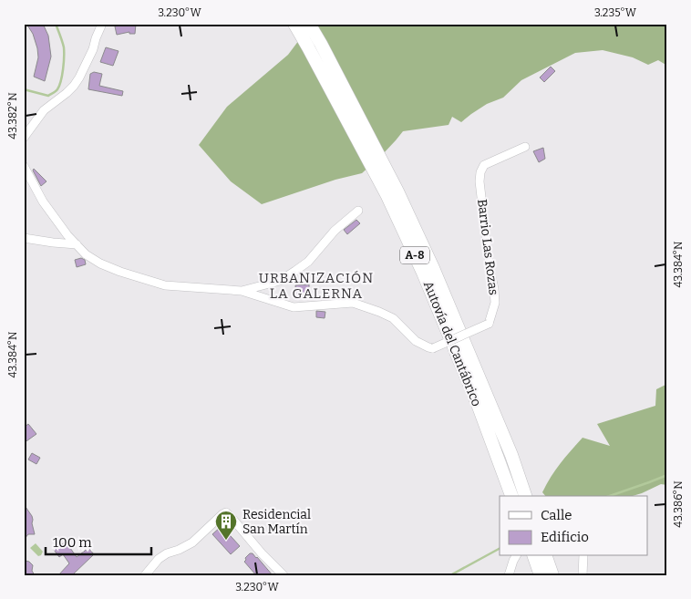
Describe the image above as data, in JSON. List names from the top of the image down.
{
  "streets": {
    "highway": ["A-8", "Autovía del Cantábrico"],
    "street": ["Barrio Las Rozas"]
  },
  "districts": ["URBANIZACIÓN LA GALERNA"],
  "places": {
    "building": ["Residencial San Martín"]
  },
  "legend": ["Calle", "Edificio"],
  "scale_bar": "100 m",
  "coordinates": [
    "3.230°W",
    "3.235°W",
    "43.382°N",
    "43.384°N",
    "43.386°N"
  ]
}
